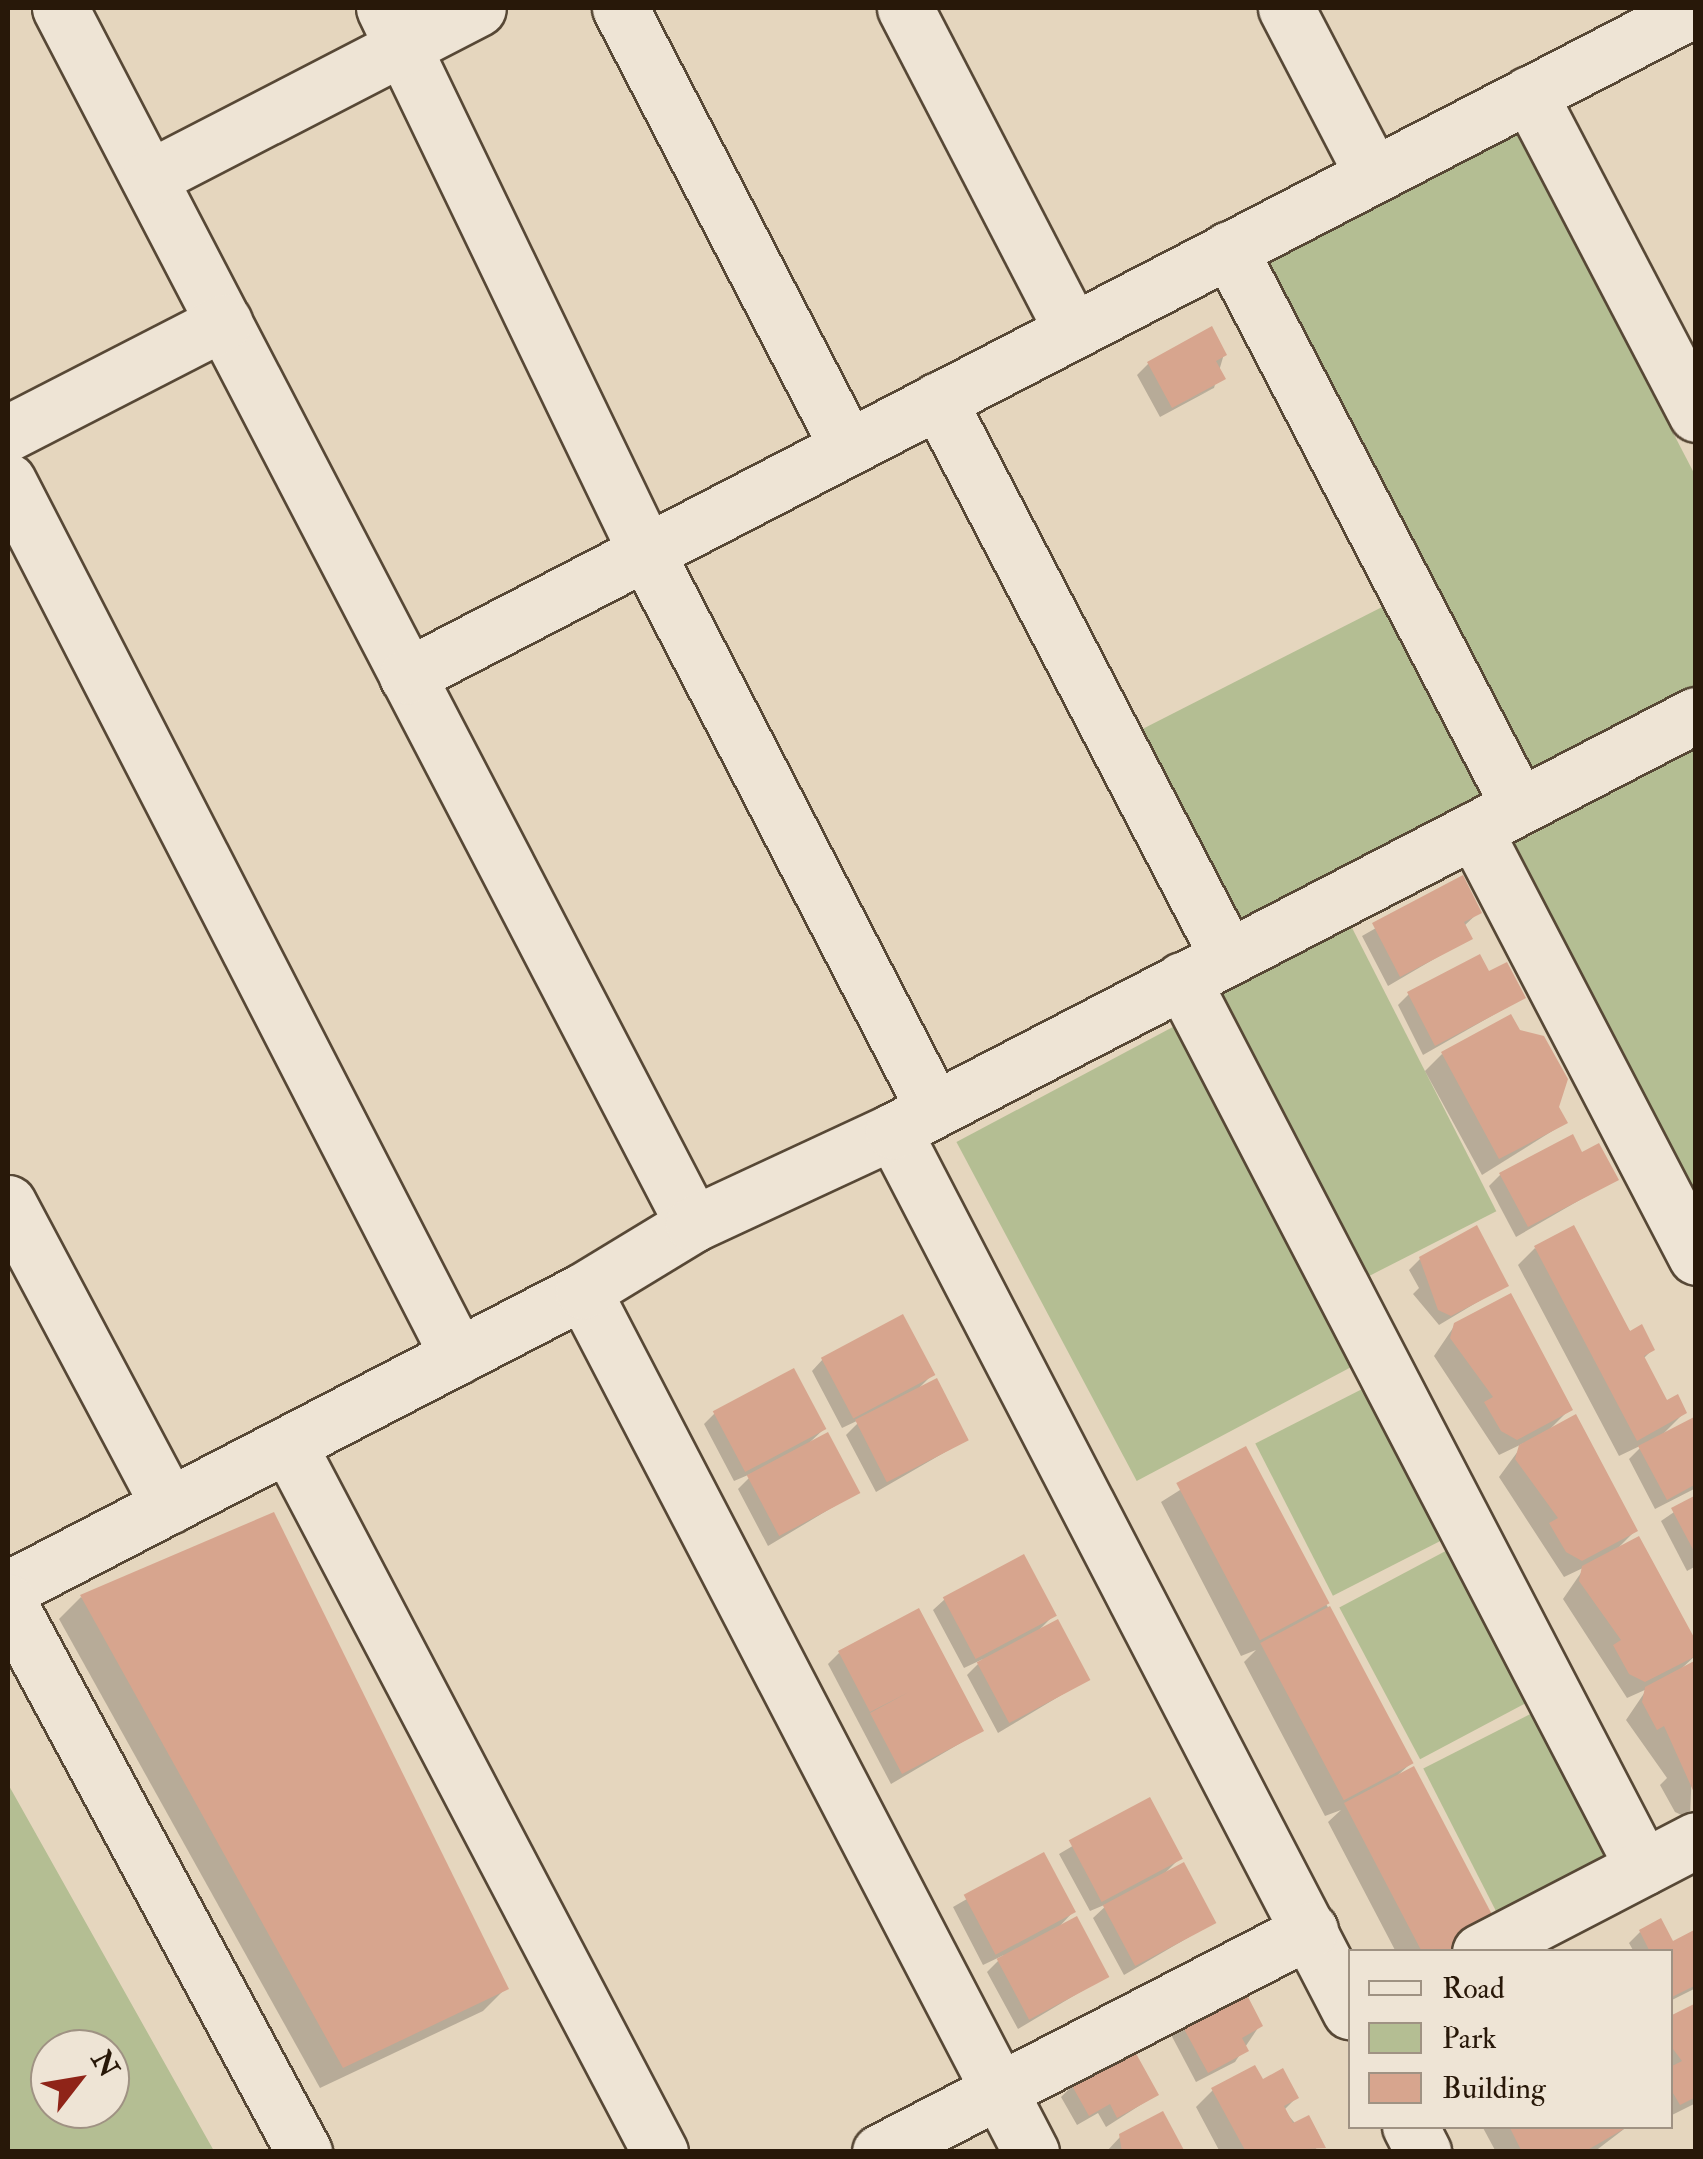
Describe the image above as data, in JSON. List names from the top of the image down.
{
  "legend": ["Road", "Park", "Building"],
  "north": "top right"
}
